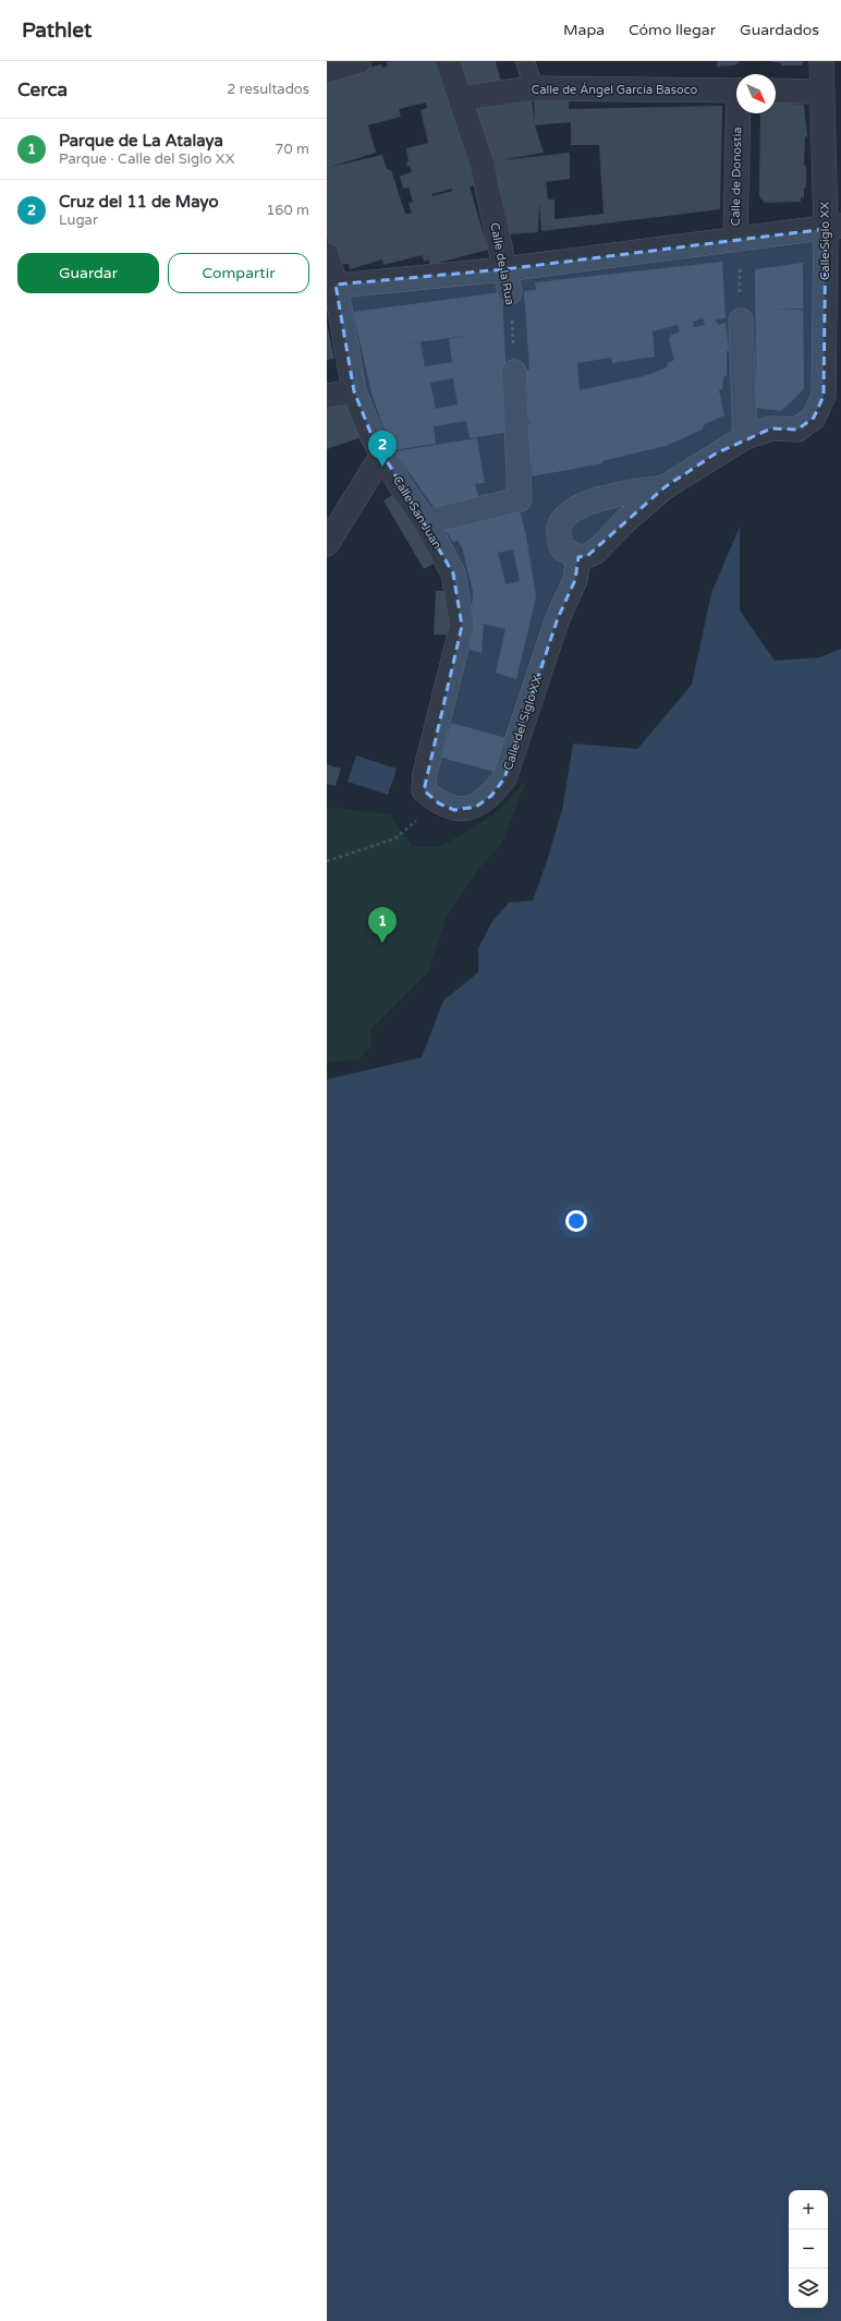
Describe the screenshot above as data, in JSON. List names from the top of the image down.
{
  "streets": {
    "street": [
      "Calle de Ángel García Basoco",
      "Calle de Donostia",
      "Calle Siglo XX",
      "Calle de la Rua",
      "Calle San Juan",
      "Calle del Siglo XX"
    ]
  },
  "crossings": [
    ["Calle de Ángel García Basoco", "Calle de la Rua"],
    ["Calle San Juan", "Calle del Siglo XX"]
  ],
  "north": "bottom right",
  "page": {
    "header": "Pathlet",
    "nav": ["Mapa", "Cómo llegar", "Guardados"],
    "heading": ["Cerca", "2 resultados"],
    "list": [
      {
        "mark": "1",
        "name": "Parque de La Atalaya",
        "note": "Parque · Calle del Siglo XX",
        "value": "70 m"
      },
      {
        "mark": "2",
        "name": "Cruz del 11 de Mayo",
        "note": "Lugar",
        "value": "160 m"
      }
    ],
    "buttons": ["Guardar", "Compartir"],
    "pins": ["2", "1"],
    "map_buttons": ["+", "−"]
  }
}
